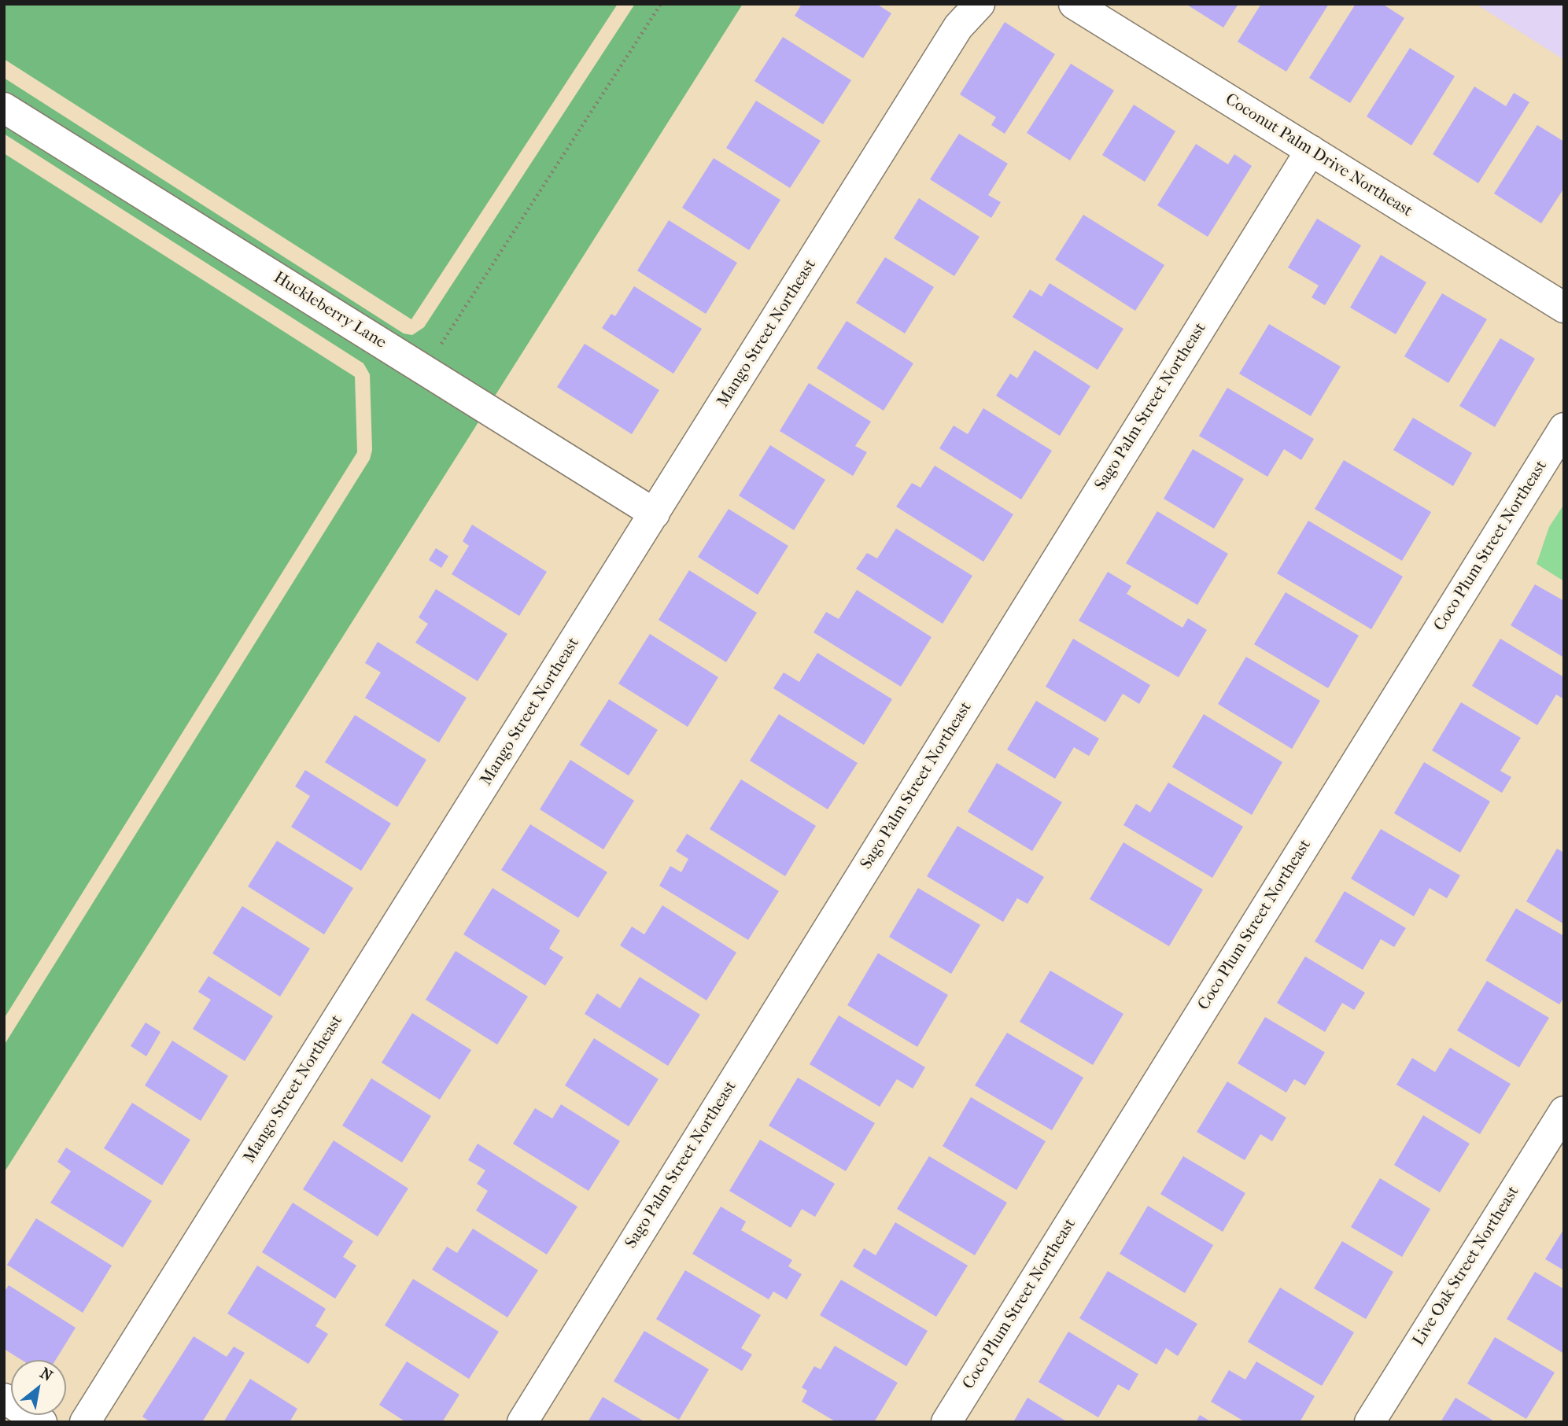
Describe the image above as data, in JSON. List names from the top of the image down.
{
  "streets": {
    "street": [
      "Coconut Palm Drive Northeast",
      "Huckleberry Lane",
      "Mango Street Northeast",
      "Sago Palm Street Northeast",
      "Coco Plum Street Northeast",
      "Live Oak Street Northeast"
    ]
  },
  "crossings": [
    ["Coconut Palm Drive Northeast", "Sago Palm Street Northeast"],
    ["Huckleberry Lane", "Mango Street Northeast"]
  ],
  "north": "top right"
}
